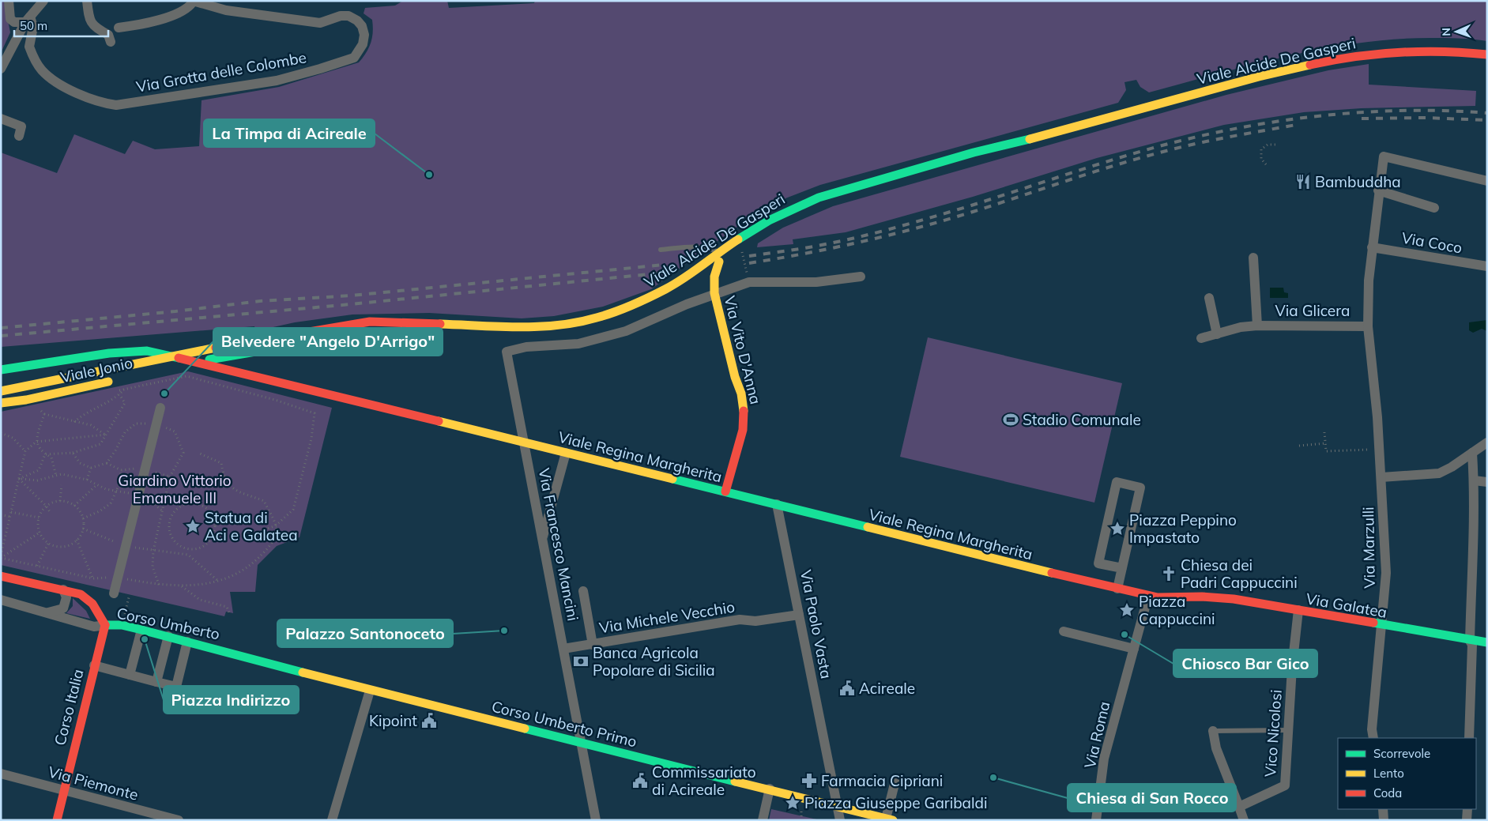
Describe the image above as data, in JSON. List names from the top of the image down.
{
  "streets": {
    "street": [
      "Viale Alcide De Gasperi",
      "Via Grotta delle Colombe",
      "Via Coco",
      "Via Glicera",
      "Via Vito D'Anna",
      "Viale Jonio",
      "Viale Regina Margherita",
      "Via Francesco Mancini",
      "Via Marzulli",
      "Via Galatea",
      "Via Michele Vecchio",
      "Corso Umberto",
      "Via Paolo Vasta",
      "Corso Italia",
      "Corso Umberto Primo",
      "Vico Nicolosi",
      "Via Roma",
      "Via Piemonte"
    ]
  },
  "crossings": [
    ["Viale Alcide De Gasperi", "Via Vito D'Anna"],
    ["Viale Alcide De Gasperi", "Viale Jonio"],
    ["Viale Alcide De Gasperi", "Viale Regina Margherita"],
    ["Via Coco", "Via Marzulli"],
    ["Via Glicera", "Via Marzulli"],
    ["Via Vito D'Anna", "Viale Regina Margherita"],
    ["Via Vito D'Anna", "Via Francesco Mancini"],
    ["Viale Jonio", "Viale Regina Margherita"],
    ["Viale Regina Margherita", "Via Francesco Mancini"],
    ["Viale Regina Margherita", "Via Galatea"],
    ["Viale Regina Margherita", "Via Paolo Vasta"],
    ["Viale Regina Margherita", "Via Roma"],
    ["Via Francesco Mancini", "Via Michele Vecchio"],
    ["Via Francesco Mancini", "Corso Umberto Primo"],
    ["Via Marzulli", "Via Galatea"],
    ["Via Galatea", "Vico Nicolosi"],
    ["Via Galatea", "Via Roma"],
    ["Via Michele Vecchio", "Via Paolo Vasta"],
    ["Corso Umberto", "Corso Italia"],
    ["Corso Umberto", "Corso Umberto Primo"],
    ["Via Paolo Vasta", "Corso Umberto Primo"],
    ["Corso Italia", "Via Piemonte"]
  ],
  "parks": ["Giardino Vittorio Emanuele III"],
  "places": {
    "other": [
      "La Timpa di Acireale",
      "Belvedere \"Angelo D'Arrigo\"",
      "Palazzo Santonoceto",
      "Chiosco Bar Gico",
      "Piazza Indirizzo",
      "Chiesa di San Rocco"
    ],
    "restaurant": ["Bambuddha"],
    "sports": ["Stadio Comunale"],
    "place": [
      "Statua di Aci e Galatea",
      "Piazza Peppino Impastato",
      "Piazza Cappuccini",
      "Piazza Giuseppe Garibaldi"
    ],
    "church": ["Chiesa dei Padri Cappuccini"],
    "bank": ["Banca Agricola Popolare di Sicilia"],
    "public building": ["Acireale", "Kipoint", "Commissariato di Acireale"],
    "pharmacy": ["Farmacia Cipriani"]
  },
  "legend": ["Scorrevole", "Lento", "Coda"],
  "scale_bar": "50 m",
  "north": "left"
}
